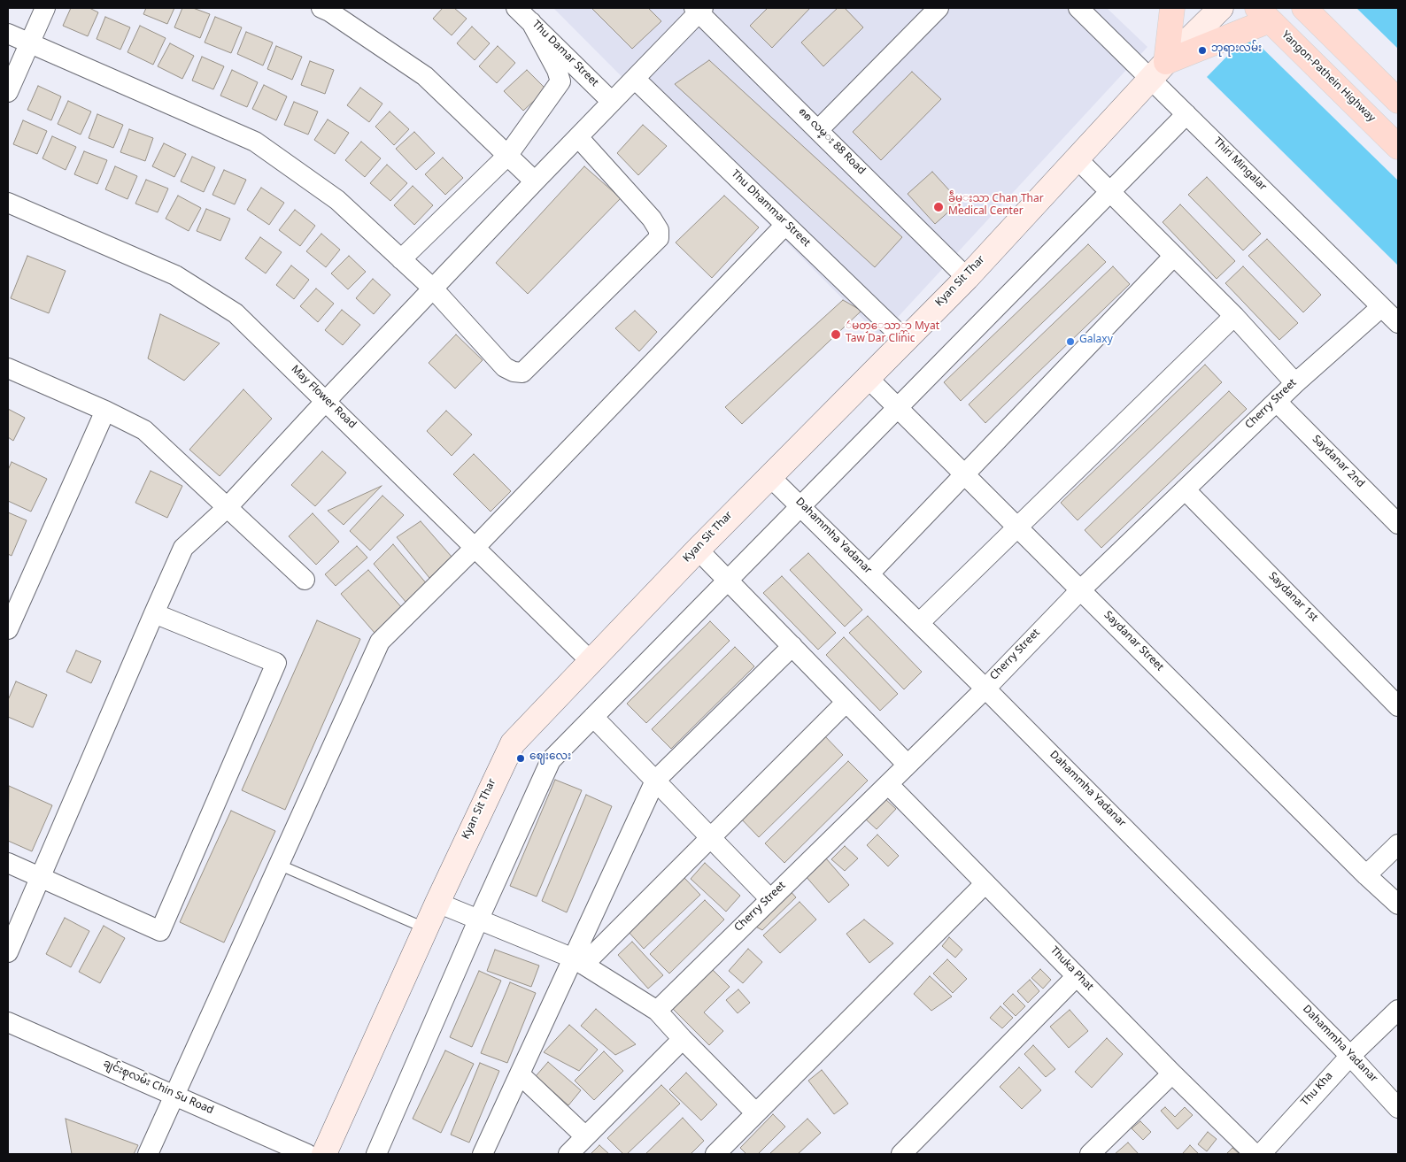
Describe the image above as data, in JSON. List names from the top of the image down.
{
  "streets": {
    "main road": ["Yangon-Pathein Highway", "Kyan Sit Thar"],
    "street": [
      "Thu Damar Street",
      "၈၈ လမ္း 88 Road",
      "Thiri Mingalar",
      "Thu Dhammar Street",
      "May Flower Road",
      "Cherry Street",
      "Saydanar 2nd",
      "Dahammha Yadanar",
      "Saydanar 1st",
      "Saydanar Street",
      "Thuka Phat",
      "ချင်းစုလမ်း Chin Su Road",
      "Thu Kha"
    ]
  },
  "crossings": [
    ["၈၈ လမ္း 88 Road", "Kyan Sit Thar"],
    ["Thiri Mingalar", "Kyan Sit Thar"],
    ["Thiri Mingalar", "Cherry Street"],
    ["Thu Dhammar Street", "Kyan Sit Thar"],
    ["Kyan Sit Thar", "May Flower Road"],
    ["Kyan Sit Thar", "Dahammha Yadanar"],
    ["Kyan Sit Thar", "Saydanar Street"],
    ["Cherry Street", "Saydanar 2nd"],
    ["Cherry Street", "Dahammha Yadanar"],
    ["Cherry Street", "Saydanar 1st"],
    ["Cherry Street", "Saydanar Street"],
    ["Cherry Street", "Thuka Phat"],
    ["Dahammha Yadanar", "Thu Kha"]
  ],
  "places": [
    "ဘုရားလမ်း",
    "ခဵမ္းသာ Chan Thar Medical Center",
    "ဴမတ္ေသာ္တာ Myat Taw Dar Clinic",
    "Galaxy",
    "ဈေးလေး"
  ]
}
